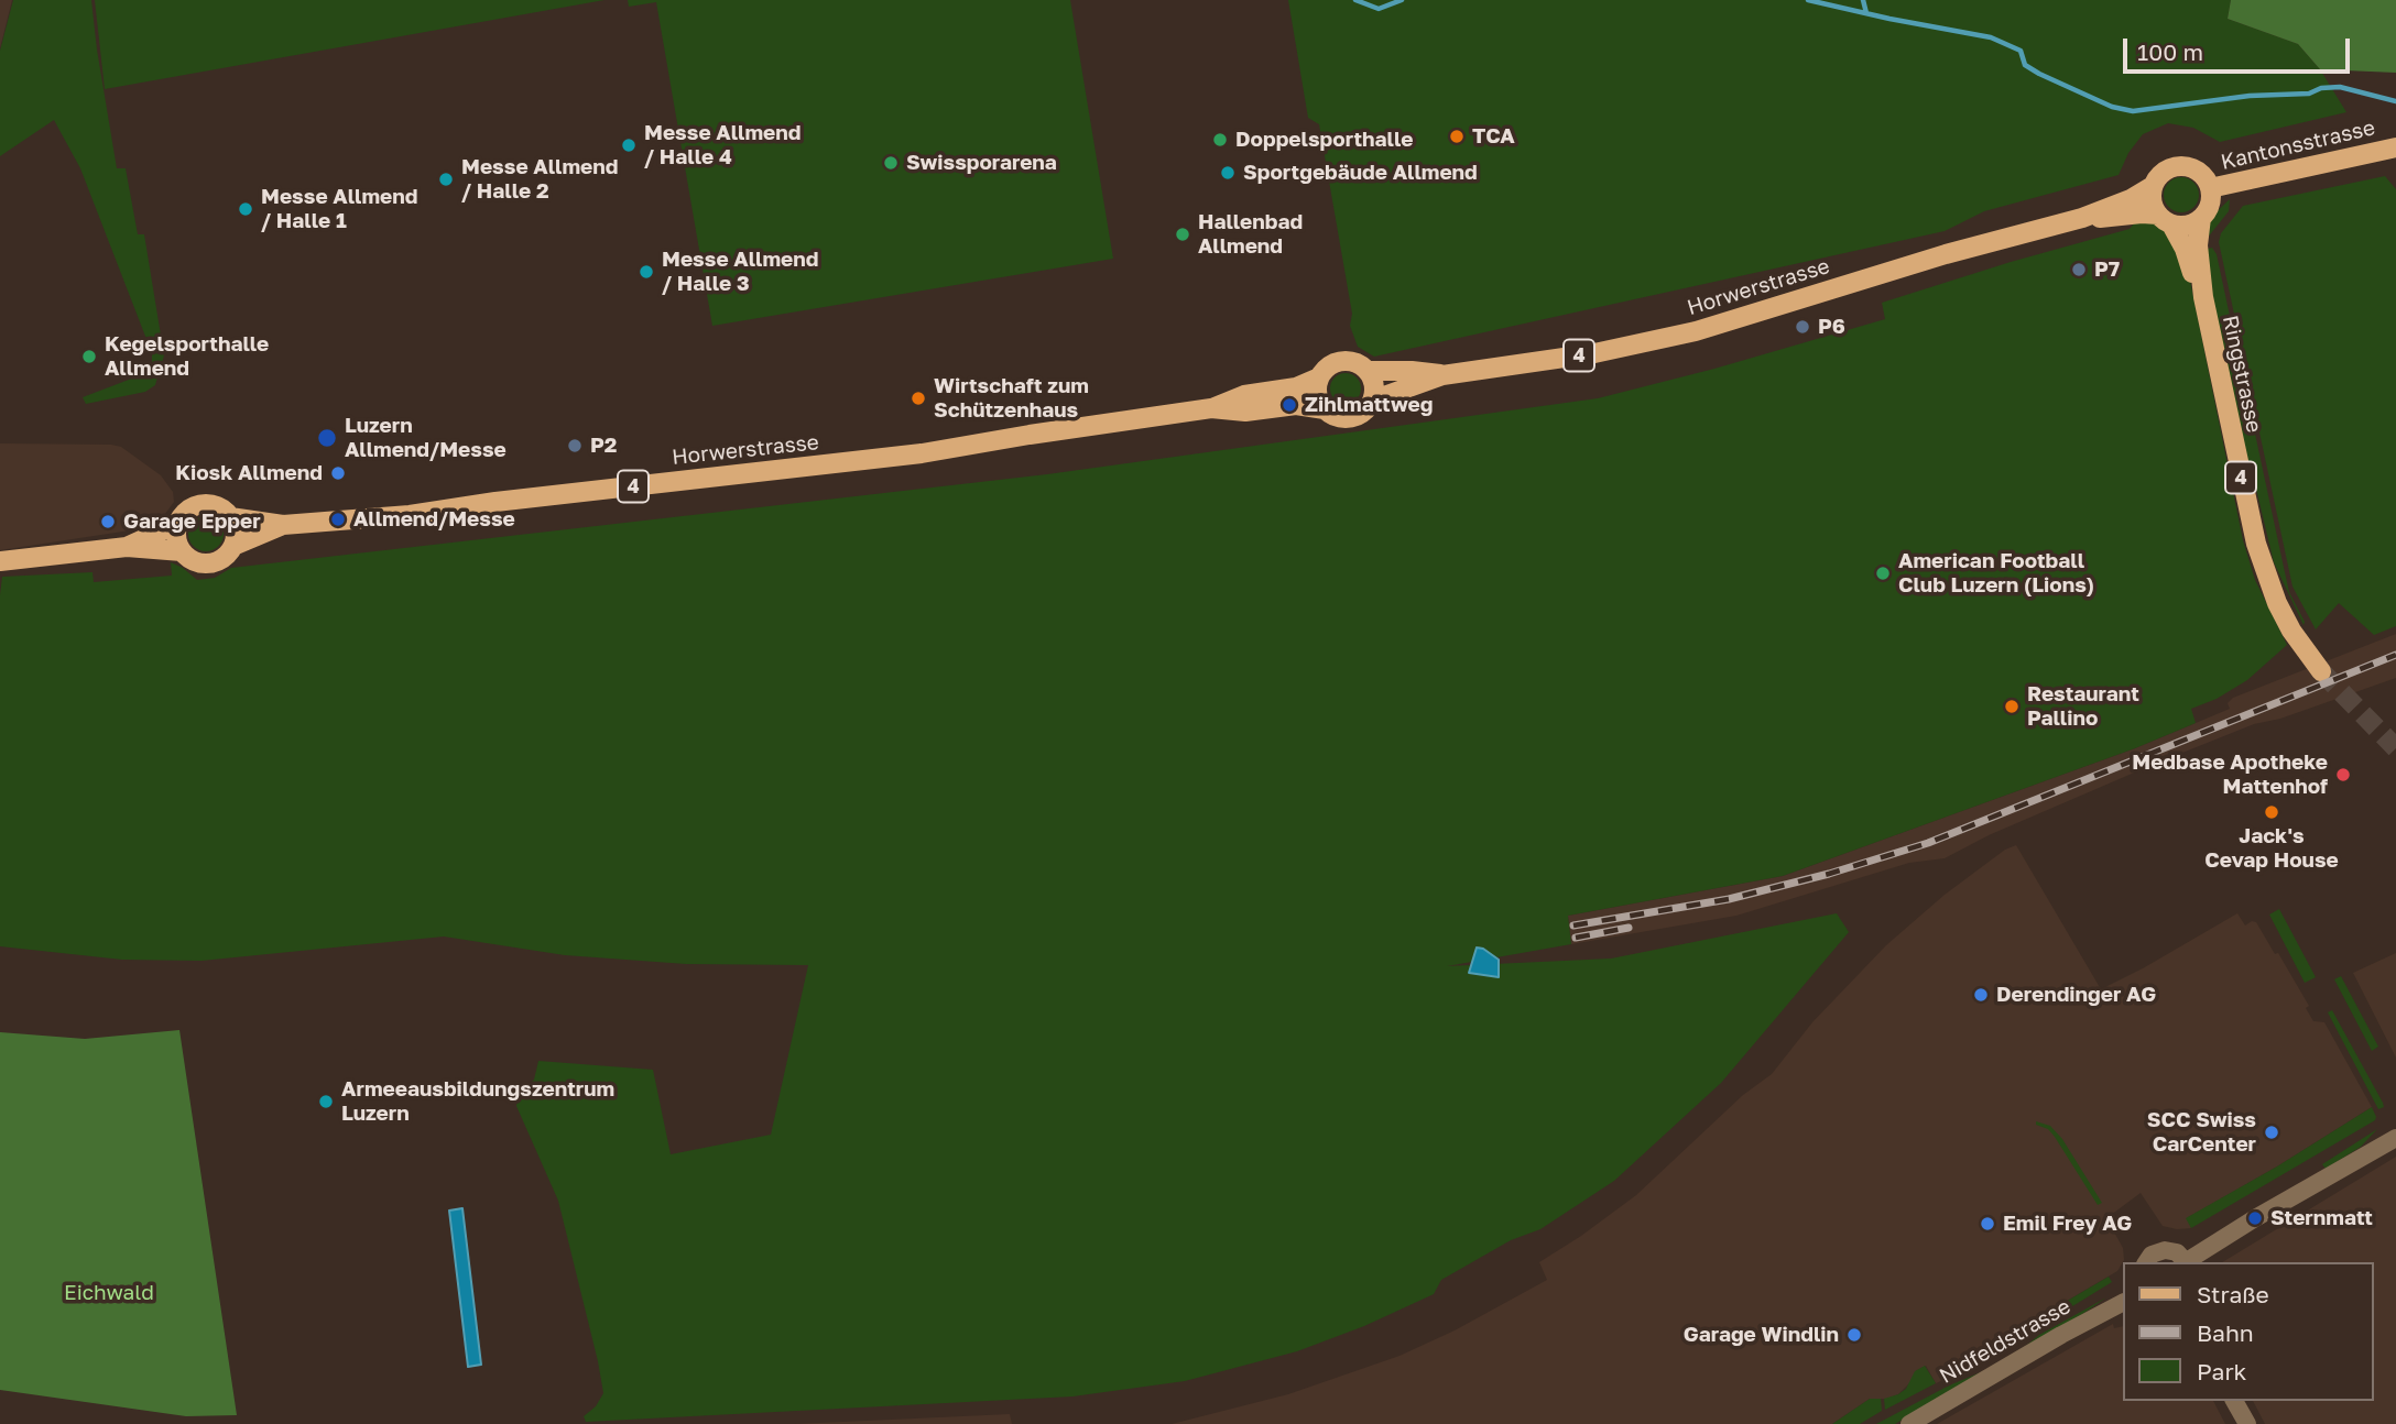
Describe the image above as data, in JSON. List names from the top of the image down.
{
  "streets": {
    "main road": [
      "Kantonsstrasse",
      "Horwerstrasse",
      "4",
      "Ringstrasse"
    ],
    "street": ["Nidfeldstrasse"]
  },
  "crossings": [
    ["Kantonsstrasse", "Horwerstrasse"],
    ["Kantonsstrasse", "Ringstrasse"],
    ["Horwerstrasse", "Ringstrasse"]
  ],
  "parks": ["Eichwald"],
  "places": [
    "TCA",
    "Doppelsporthalle",
    "Messe Allmend / Halle 4",
    "Swissporarena",
    "Sportgebäude Allmend",
    "Messe Allmend / Halle 2",
    "Messe Allmend / Halle 1",
    "Hallenbad Allmend",
    "P7",
    "Messe Allmend / Halle 3",
    "P6",
    "Kegelsporthalle Allmend",
    "Wirtschaft zum Schützenhaus",
    "Zihlmattweg",
    "Luzern Allmend/Messe",
    "P2",
    "Kiosk Allmend",
    "Allmend/Messe",
    "Garage Epper",
    "American Football Club Luzern (Lions)",
    "Restaurant Pallino",
    "Medbase Apotheke Mattenhof",
    "Jack's Cevap House",
    "Derendinger AG",
    "Armeeausbildungszentrum Luzern",
    "SCC Swiss CarCenter",
    "Sternmatt",
    "Emil Frey AG",
    "Garage Windlin"
  ],
  "legend": ["Straße", "Bahn", "Park"],
  "scale_bar": "100 m"
}
